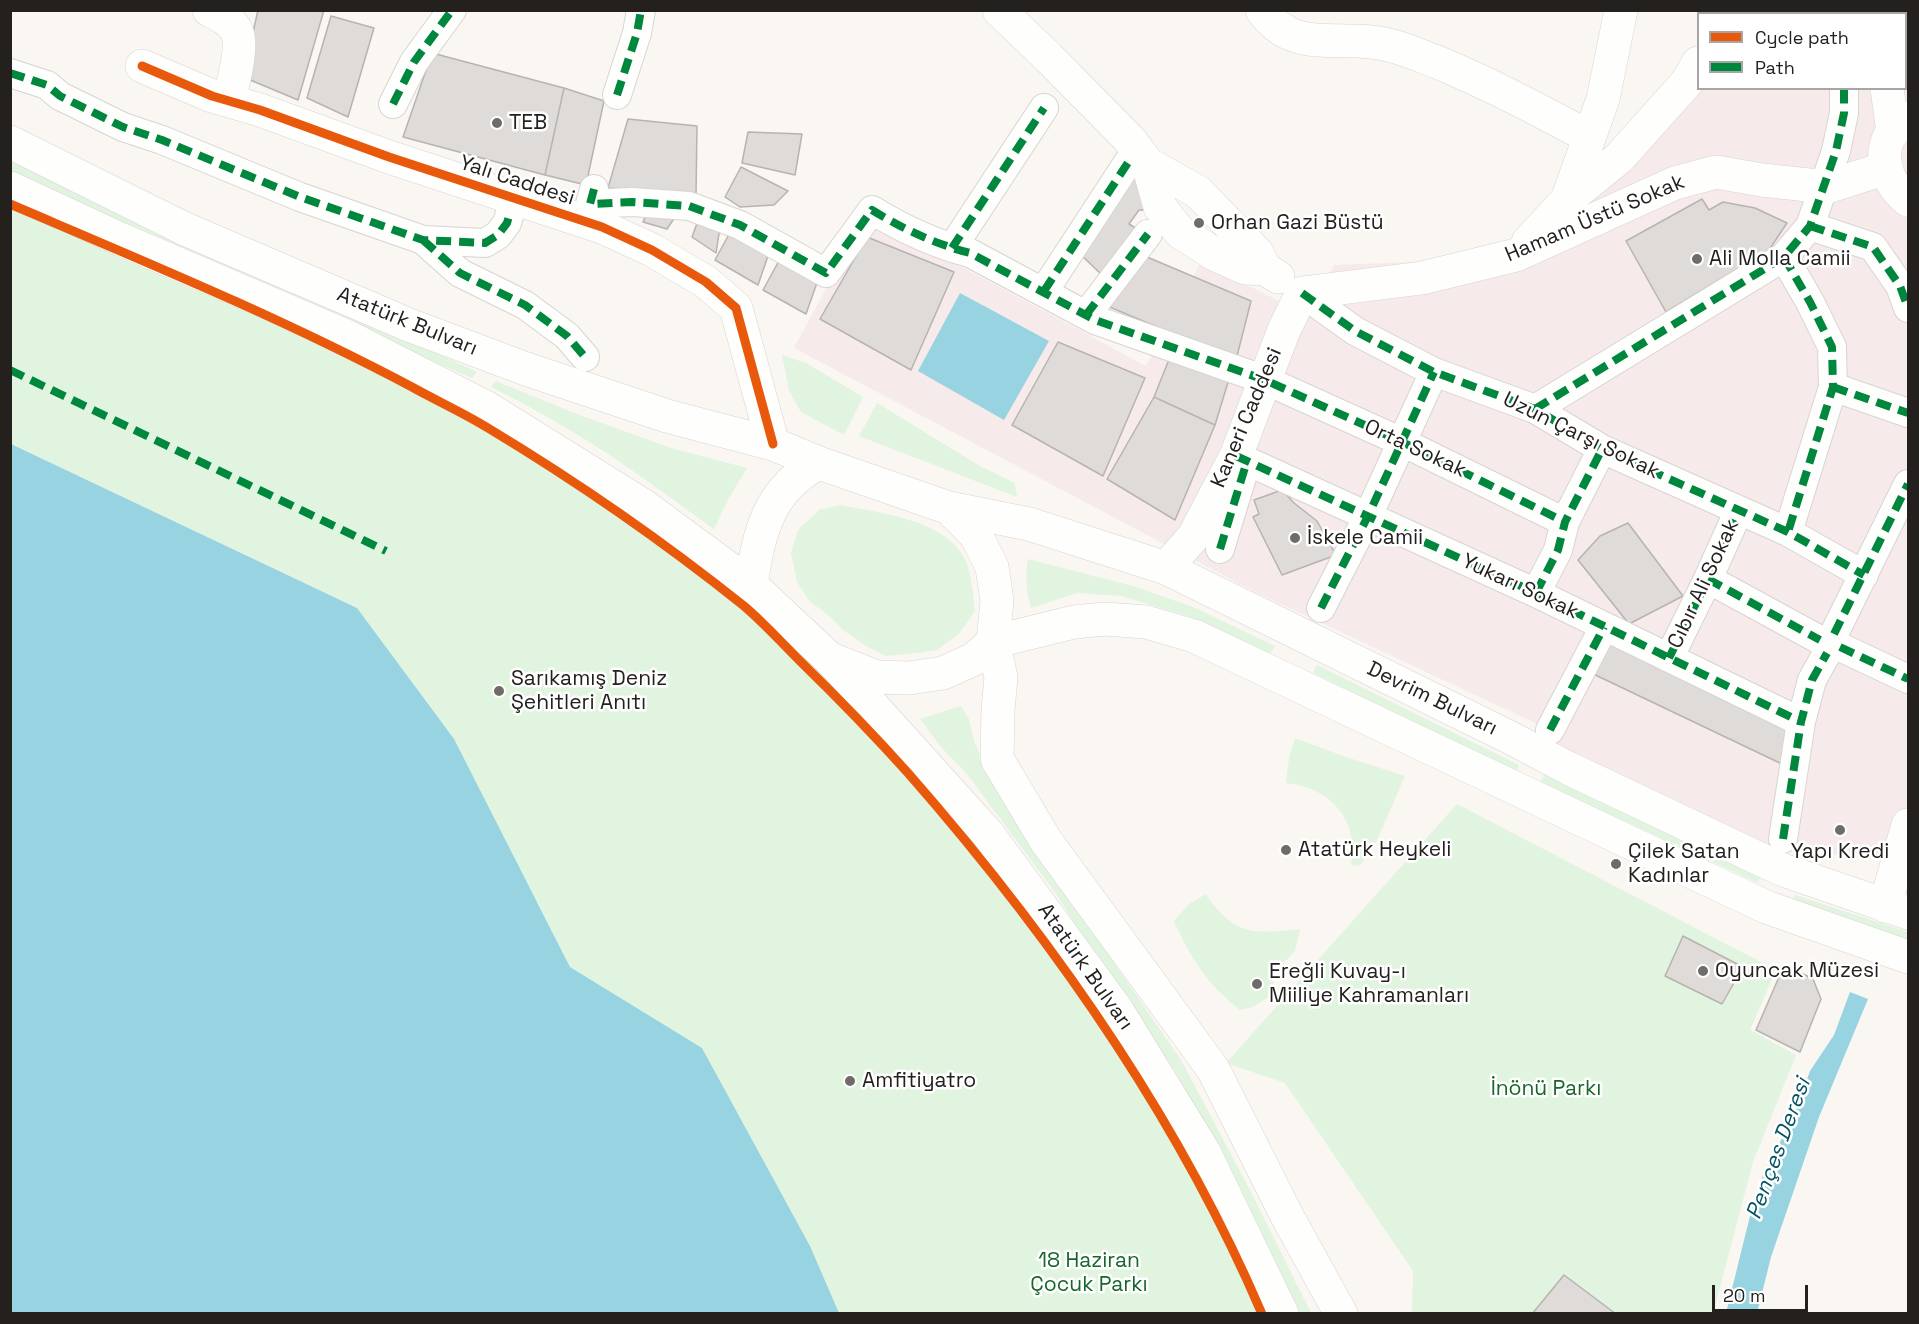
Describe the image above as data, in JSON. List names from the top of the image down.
{
  "streets": {
    "main road": [
      "Yalı Caddesi",
      "Hamam Üstü Sokak",
      "Atatürk Bulvarı",
      "Kaneri Caddesi",
      "Devrim Bulvarı"
    ],
    "street": [
      "Uzun Çarşı Sokak",
      "Orta Sokak",
      "Cıbır Ali Sokak",
      "Yukarı Sokak"
    ]
  },
  "crossings": [
    ["Yalı Caddesi", "Atatürk Bulvarı"],
    ["Hamam Üstü Sokak", "Kaneri Caddesi"],
    ["Hamam Üstü Sokak", "Uzun Çarşı Sokak"],
    ["Atatürk Bulvarı", "Devrim Bulvarı"],
    ["Kaneri Caddesi", "Uzun Çarşı Sokak"],
    ["Kaneri Caddesi", "Orta Sokak"],
    ["Kaneri Caddesi", "Yukarı Sokak"],
    ["Kaneri Caddesi", "Devrim Bulvarı"],
    ["Uzun Çarşı Sokak", "Cıbır Ali Sokak"],
    ["Cıbır Ali Sokak", "Yukarı Sokak"]
  ],
  "water": ["Pençes Deresi"],
  "parks": ["İnönü Parkı", "18 Haziran Çocuk Parkı"],
  "places": [
    "TEB",
    "Orhan Gazi Büstü",
    "Ali Molla Camii",
    "İskele Camii",
    "Sarıkamış Deniz Şehitleri Anıtı",
    "Yapı Kredi",
    "Atatürk Heykeli",
    "Çilek Satan Kadınlar",
    "Oyuncak Müzesi",
    "Ereğli Kuvay-ı Miiliye Kahramanları",
    "Amfitiyatro"
  ],
  "legend": ["Cycle path", "Path"],
  "scale_bar": "20 m"
}
